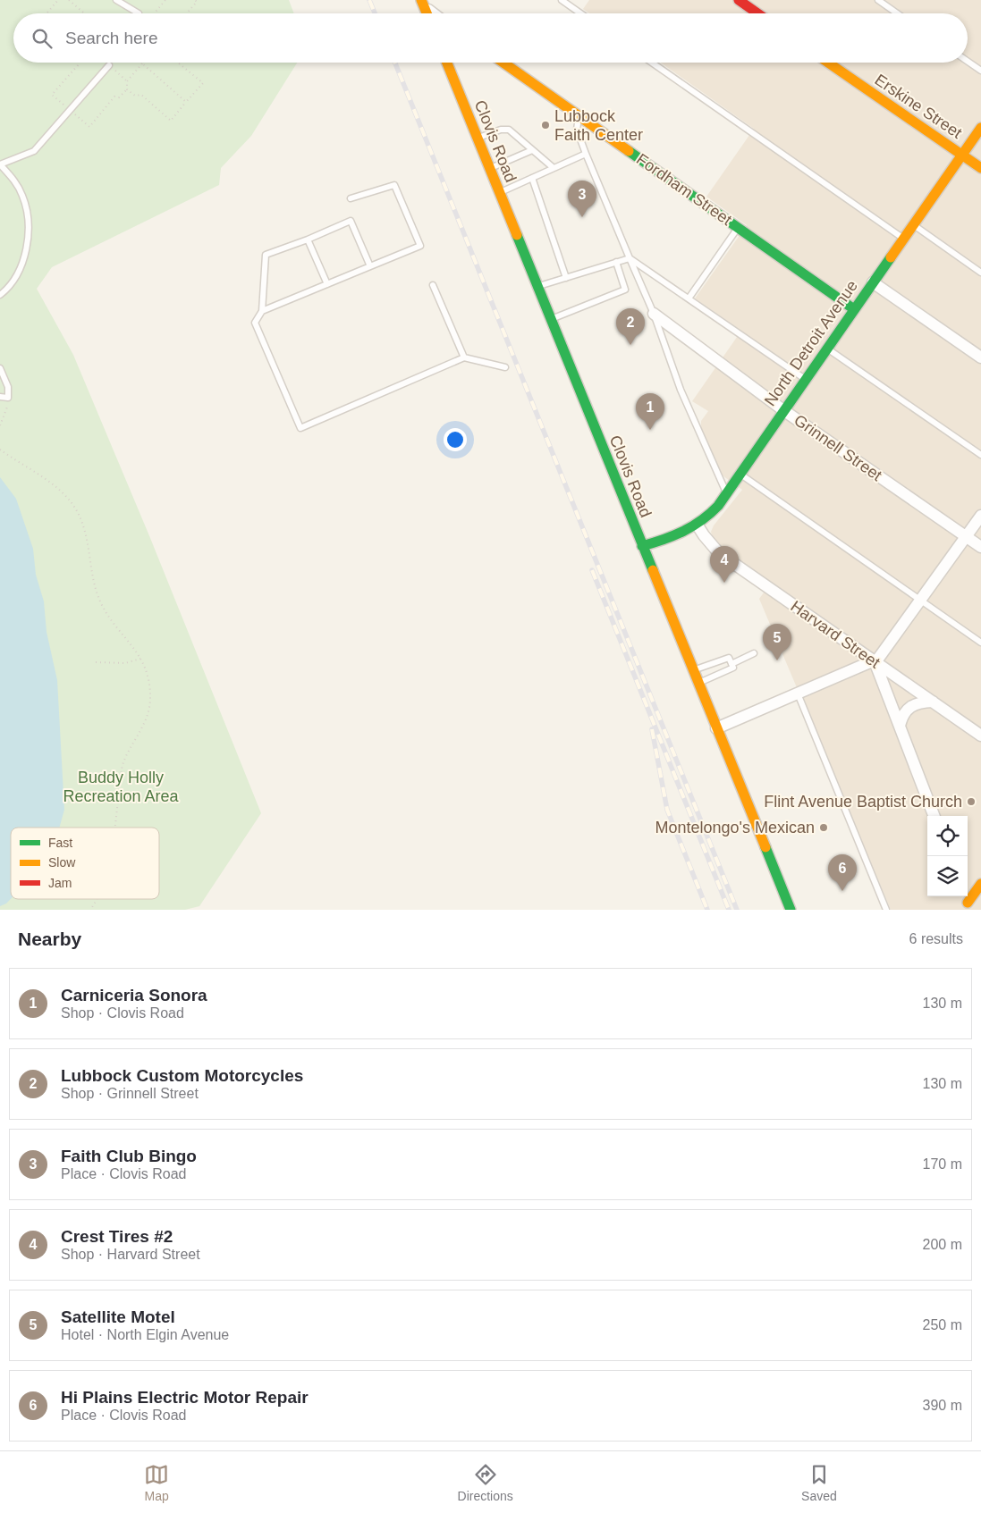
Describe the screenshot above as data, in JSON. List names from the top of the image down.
{
  "streets": {
    "main road": [
      "Erskine Street",
      "Clovis Road",
      "Fordham Street",
      "North Detroit Avenue"
    ],
    "street": ["Grinnell Street", "Harvard Street"]
  },
  "crossings": [
    ["Erskine Street", "North Detroit Avenue"],
    ["Clovis Road", "North Detroit Avenue"],
    ["Fordham Street", "North Detroit Avenue"],
    ["North Detroit Avenue", "Grinnell Street"],
    ["North Detroit Avenue", "Harvard Street"]
  ],
  "parks": ["Buddy Holly Recreation Area"],
  "places": ["Lubbock Faith Center", "Flint Avenue Baptist Church", "Montelongo's Mexican"],
  "legend": ["Fast", "Slow", "Jam"],
  "page": {
    "search": "Search here",
    "pins": [
      "3",
      "2",
      "1",
      "4",
      "5",
      "6"
    ],
    "heading": ["Nearby", "6 results"],
    "list": [
      {
        "mark": "1",
        "name": "Carniceria Sonora",
        "note": "Shop · Clovis Road",
        "value": "130 m"
      },
      {
        "mark": "2",
        "name": "Lubbock Custom Motorcycles",
        "note": "Shop · Grinnell Street",
        "value": "130 m"
      },
      {
        "mark": "3",
        "name": "Faith Club Bingo",
        "note": "Place · Clovis Road",
        "value": "170 m"
      },
      {
        "mark": "4",
        "name": "Crest Tires #2",
        "note": "Shop · Harvard Street",
        "value": "200 m"
      },
      {
        "mark": "5",
        "name": "Satellite Motel",
        "note": "Hotel · North Elgin Avenue",
        "value": "250 m"
      },
      {
        "mark": "6",
        "name": "Hi Plains Electric Motor Repair",
        "note": "Place · Clovis Road",
        "value": "390 m"
      }
    ],
    "nav": ["Map", "Directions", "Saved"]
  }
}
